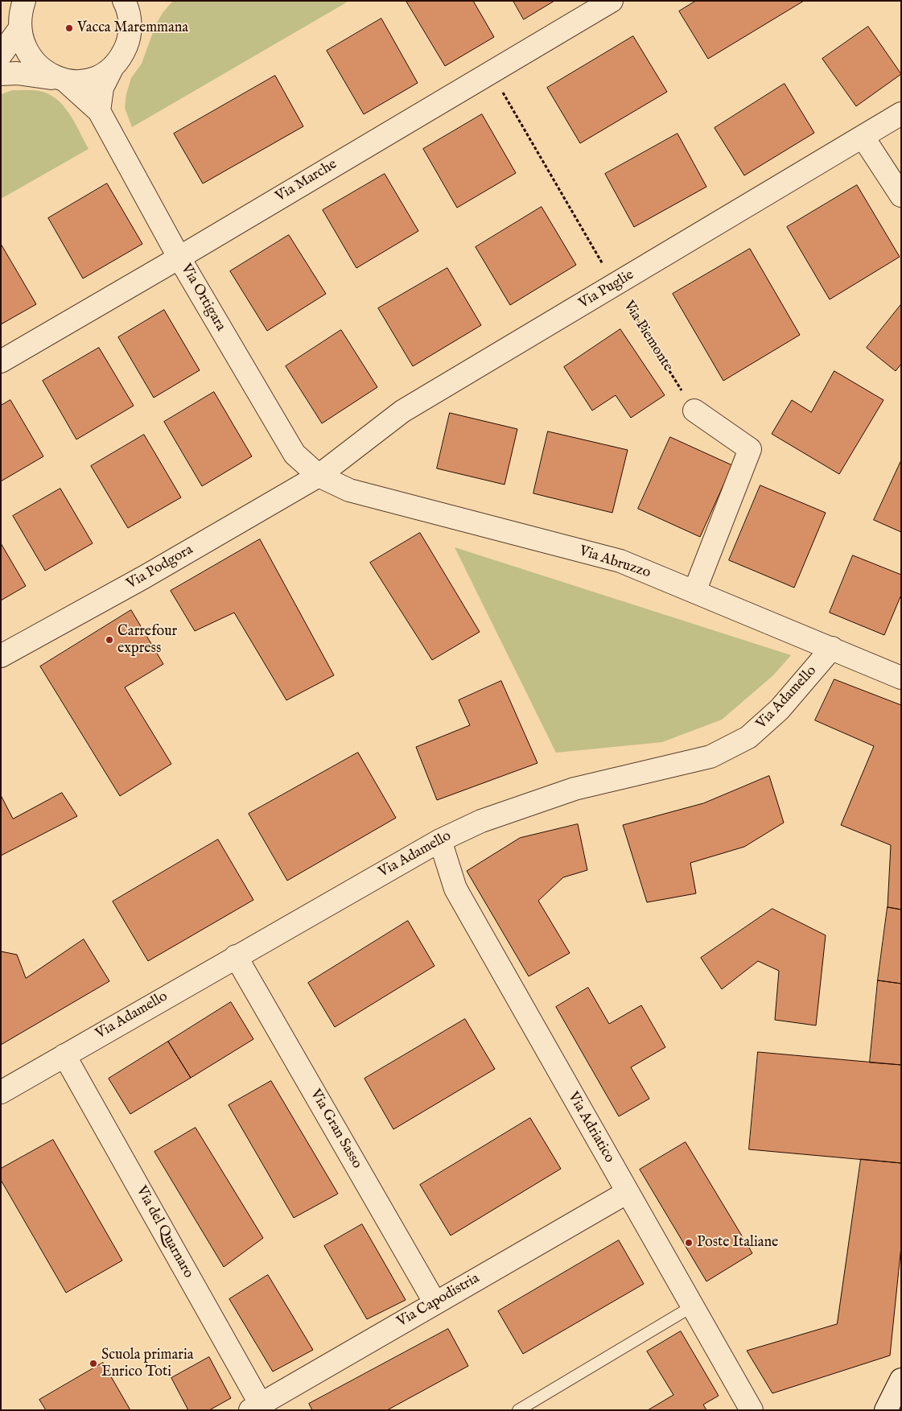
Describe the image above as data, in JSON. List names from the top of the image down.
{
  "streets": {
    "street": [
      "Via Marche",
      "Via Puglie",
      "Via Ortigara",
      "Via Abruzzo",
      "Via Podgora",
      "Via Adamello",
      "Via Adriatico",
      "Via Gran Sasso",
      "Via del Quarnaro",
      "Via Capodistria"
    ],
    "path": ["Via Piemonte"]
  },
  "crossings": [
    ["Via Marche", "Via Ortigara"],
    ["Via Marche", "Via Piemonte"],
    ["Via Puglie", "Via Ortigara"],
    ["Via Puglie", "Via Piemonte"],
    ["Via Puglie", "Via Abruzzo"],
    ["Via Puglie", "Via Podgora"],
    ["Via Ortigara", "Via Abruzzo"],
    ["Via Ortigara", "Via Podgora"],
    ["Via Abruzzo", "Via Podgora"],
    ["Via Abruzzo", "Via Adamello"],
    ["Via Adamello", "Via Adriatico"],
    ["Via Adamello", "Via Gran Sasso"],
    ["Via Adamello", "Via del Quarnaro"],
    ["Via Adriatico", "Via Capodistria"],
    ["Via Gran Sasso", "Via Capodistria"],
    ["Via del Quarnaro", "Via Capodistria"]
  ],
  "places": [
    "Vacca Maremmana",
    "Carrefour express",
    "Poste Italiane",
    "Scuola primaria Enrico Toti"
  ]
}
